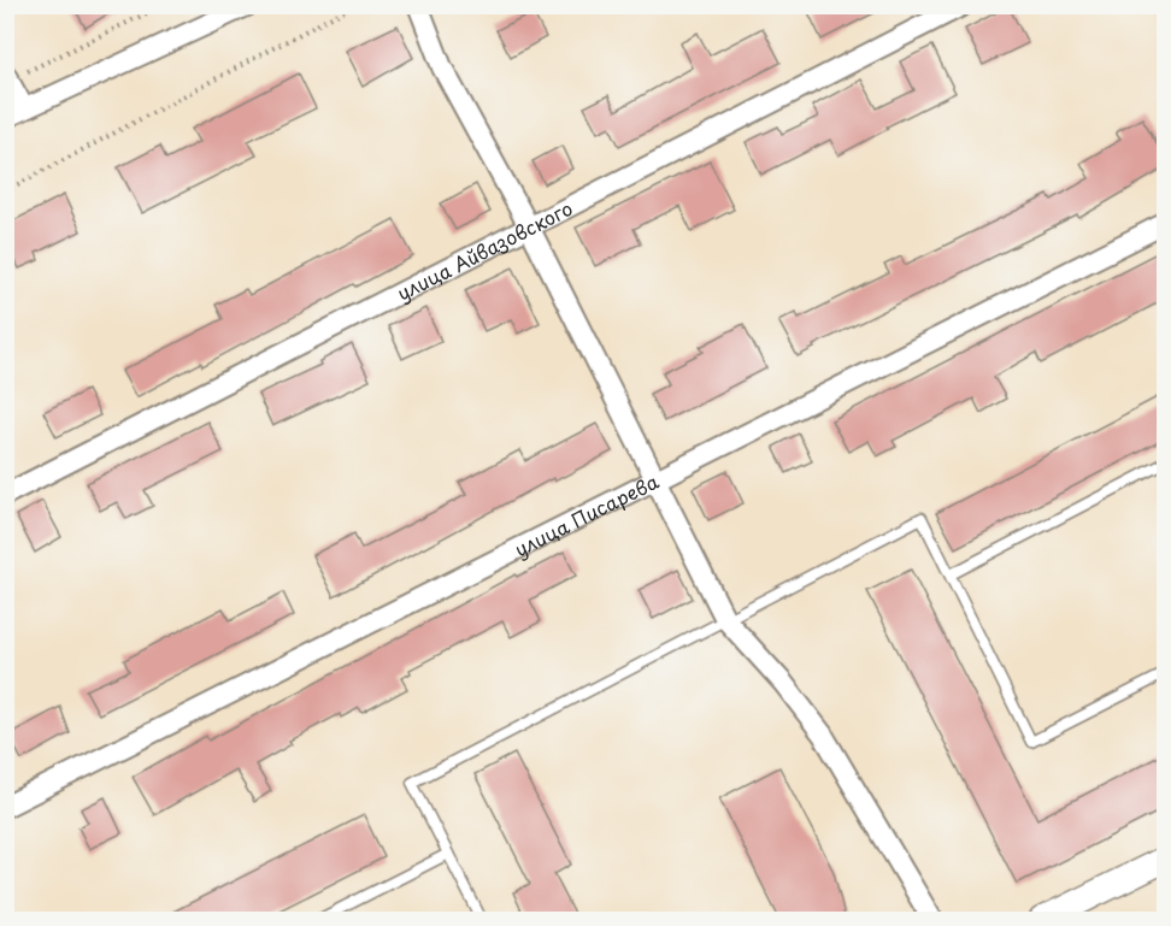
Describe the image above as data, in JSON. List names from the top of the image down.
{
  "streets": {
    "street": ["улица Айвазовского", "улица Писарева"]
  }
}
